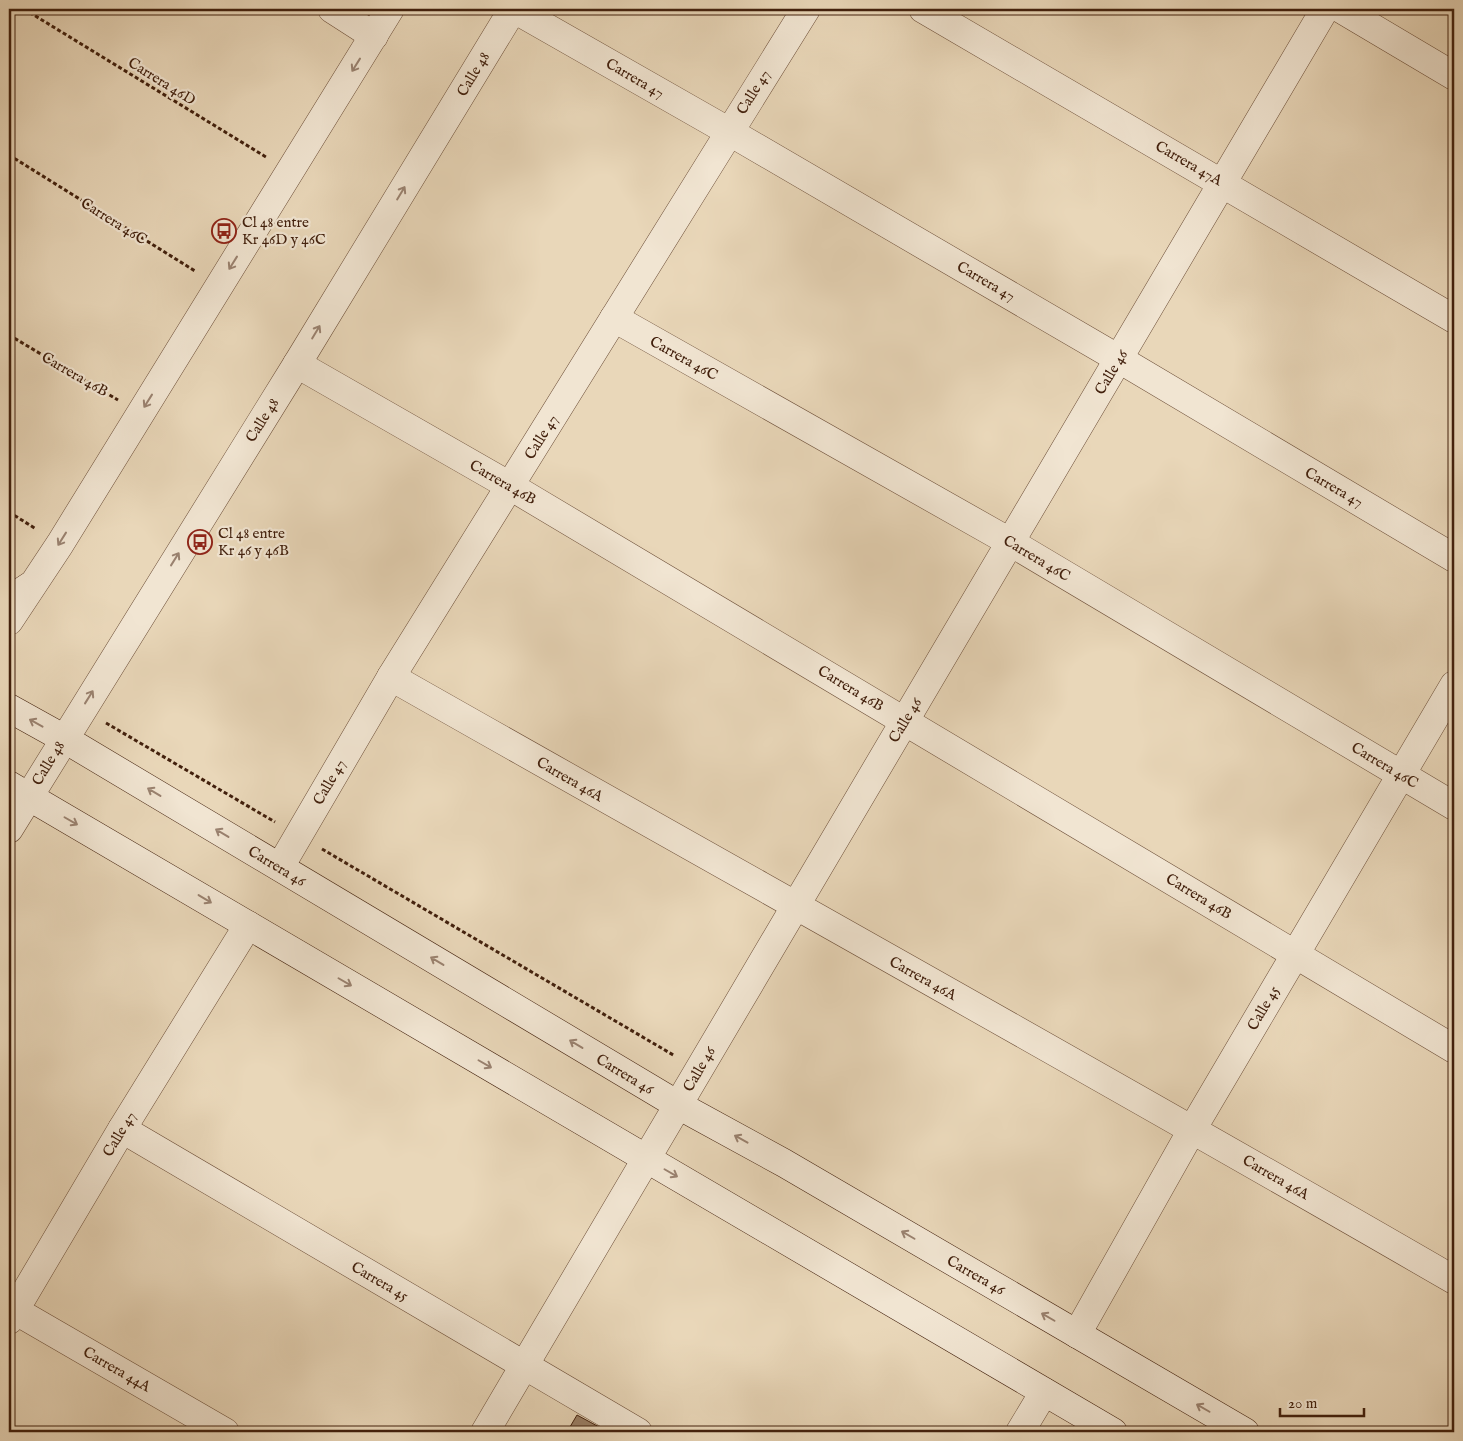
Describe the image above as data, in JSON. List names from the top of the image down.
{
  "streets": {
    "street": [
      "Calle 48",
      "Carrera 47",
      "Calle 47",
      "Carrera 47A",
      "Carrera 46C",
      "Calle 46",
      "Carrera 46B",
      "Carrera 46A",
      "Carrera 46",
      "Calle 45",
      "Carrera 45",
      "Carrera 44A"
    ],
    "path": ["Carrera 46D"]
  },
  "crossings": [
    ["Calle 48", "Carrera 47"],
    ["Calle 48", "Carrera 46B"],
    ["Calle 48", "Carrera 46"],
    ["Carrera 47", "Calle 47"],
    ["Carrera 47", "Calle 46"],
    ["Calle 47", "Carrera 46C"],
    ["Calle 47", "Carrera 46B"],
    ["Calle 47", "Carrera 46A"],
    ["Calle 47", "Carrera 46"],
    ["Calle 47", "Carrera 45"],
    ["Calle 47", "Carrera 44A"],
    ["Carrera 47A", "Calle 46"],
    ["Carrera 46C", "Calle 46"],
    ["Carrera 46C", "Calle 45"],
    ["Calle 46", "Carrera 46B"],
    ["Calle 46", "Carrera 46A"],
    ["Calle 46", "Carrera 46"],
    ["Calle 46", "Carrera 45"],
    ["Carrera 46B", "Calle 45"],
    ["Carrera 46A", "Calle 45"],
    ["Carrera 46", "Calle 45"]
  ],
  "places": {
    "bus stop": ["Cl 48 entre Kr 46D y 46C", "Cl 48 entre Kr 46 y 46B"]
  },
  "scale_bar": "20 m"
}
